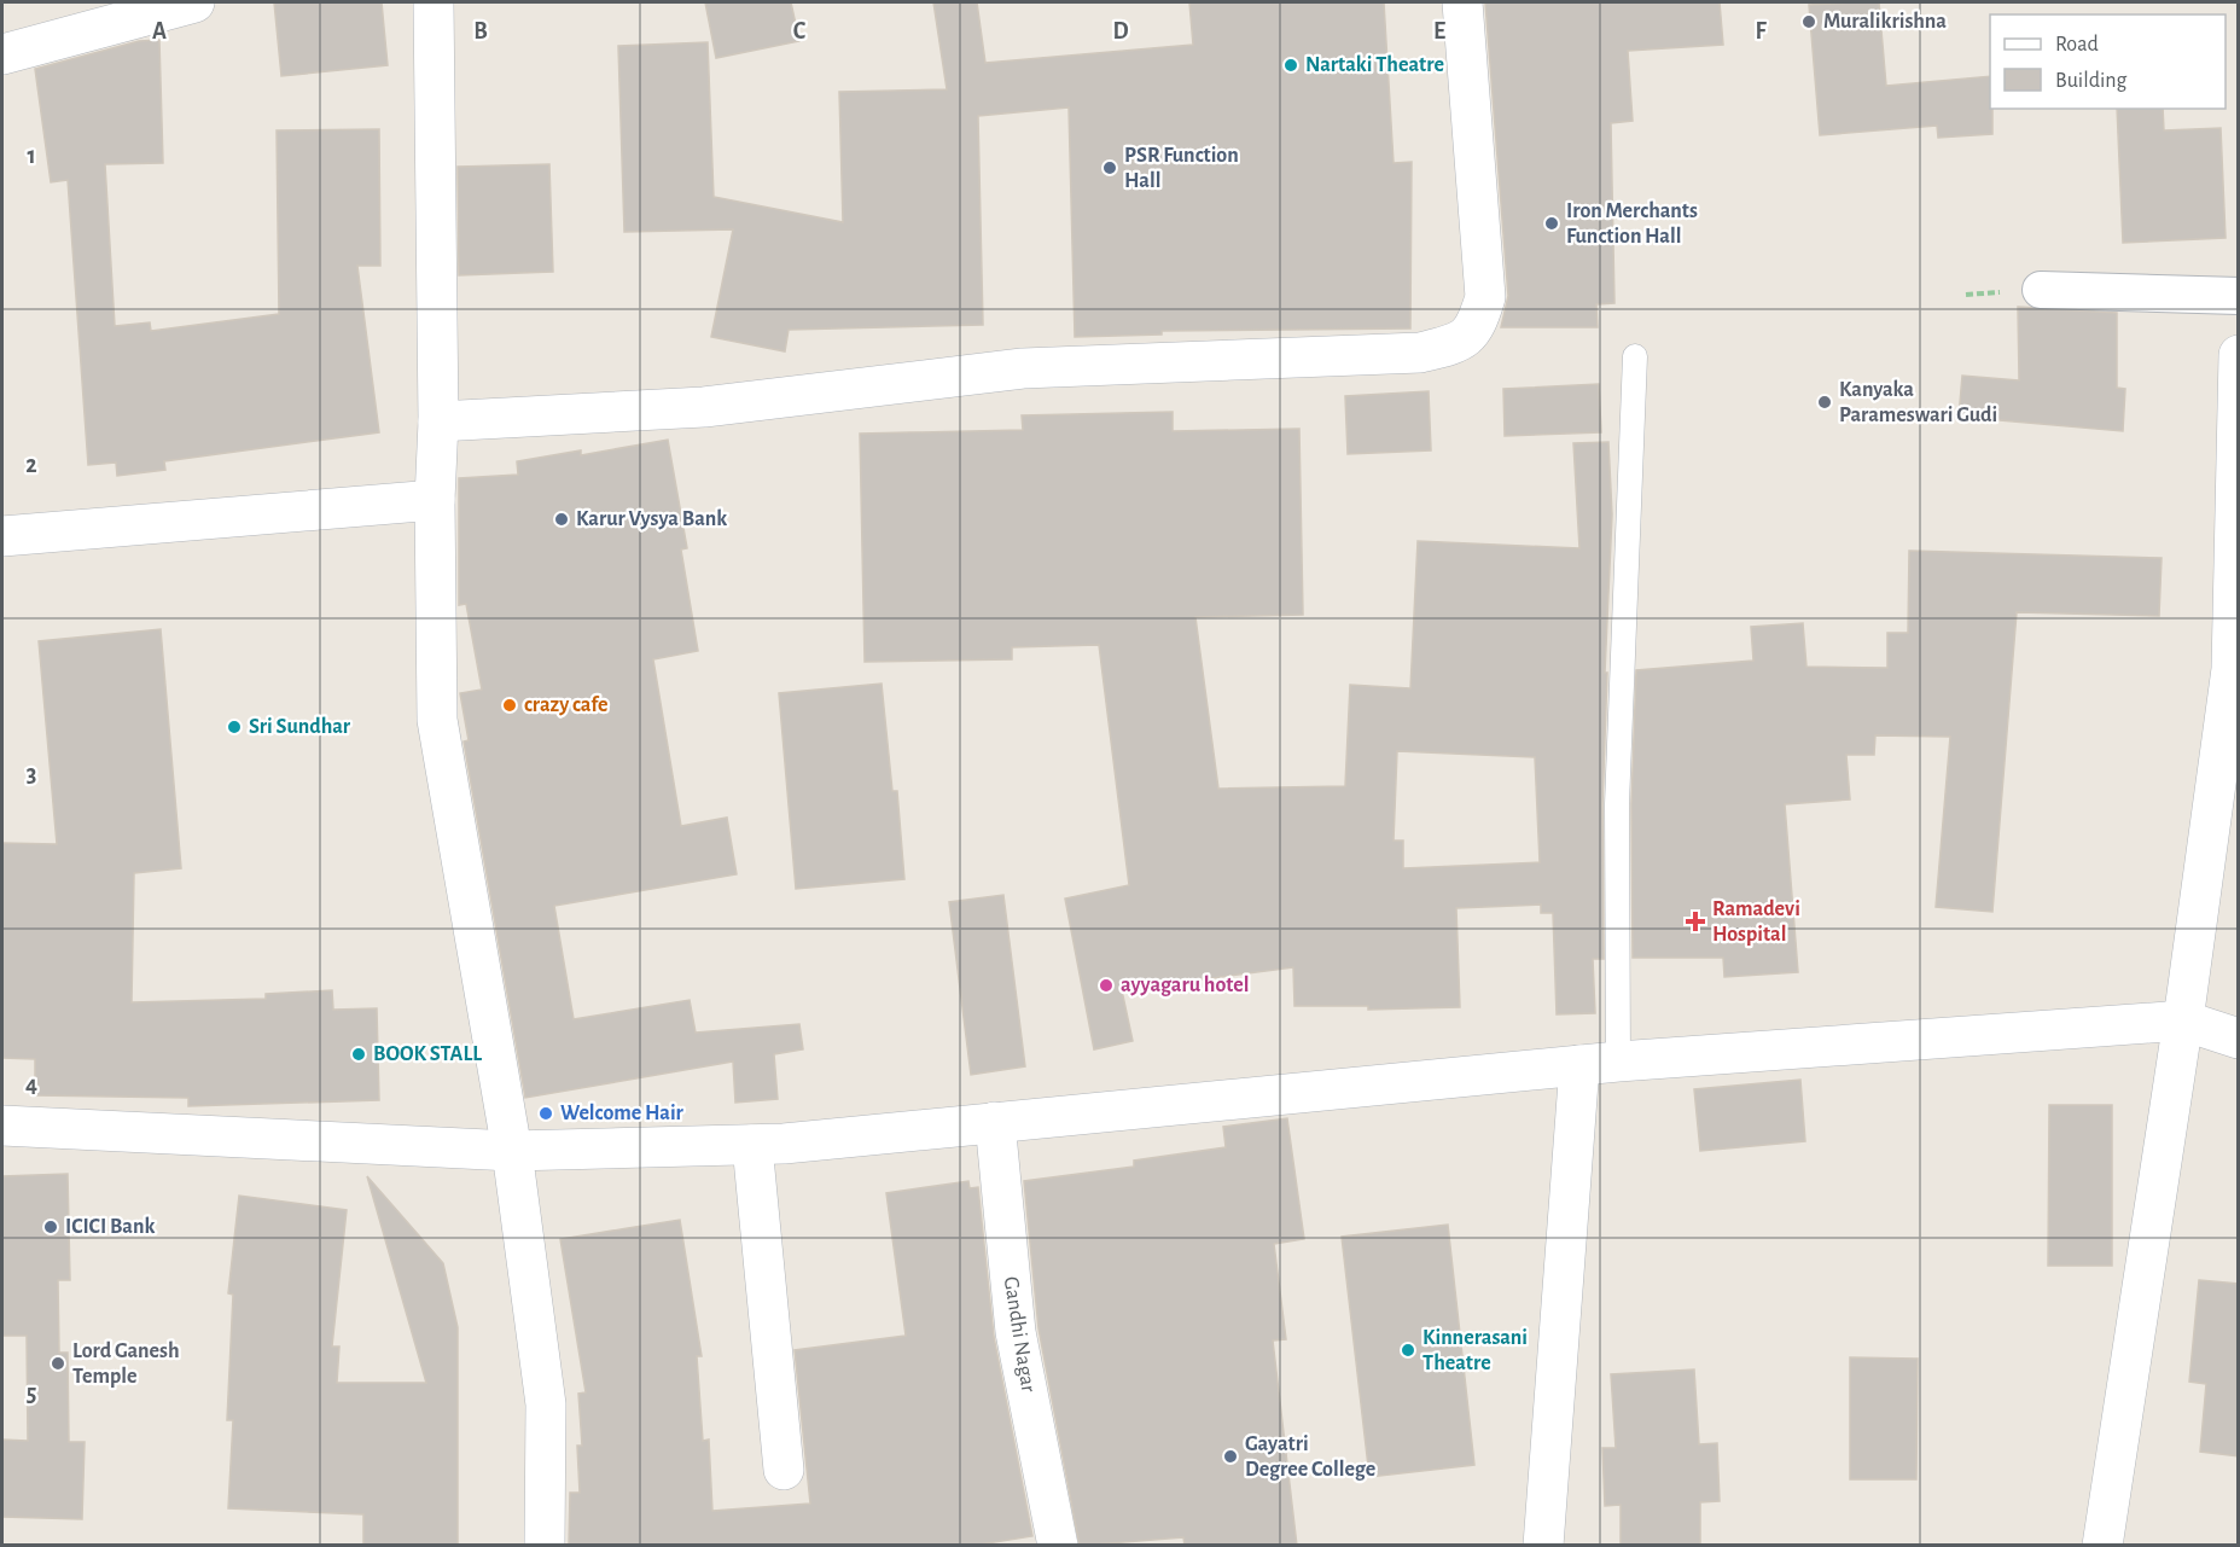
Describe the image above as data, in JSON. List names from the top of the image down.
{
  "streets": {
    "street": ["Gandhi Nagar"]
  },
  "places": {
    "other": [
      "Muralikrishna",
      "Nartaki Theatre",
      "PSR Function Hall",
      "Iron Merchants Function Hall",
      "Kanyaka Parameswari Gudi",
      "Karur Vysya Bank",
      "crazy cafe",
      "Sri Sundhar",
      "ayyagaru hotel",
      "BOOK STALL",
      "Welcome Hair",
      "ICICI Bank",
      "Kinnerasani Theatre",
      "Lord Ganesh Temple",
      "Gayatri Degree College"
    ],
    "health": ["Ramadevi Hospital"]
  },
  "legend": ["Road", "Building"],
  "grid": {
    "columns": [
      "A",
      "B",
      "C",
      "D",
      "E",
      "F"
    ],
    "rows": [
      "1",
      "2",
      "3",
      "4",
      "5"
    ]
  }
}
